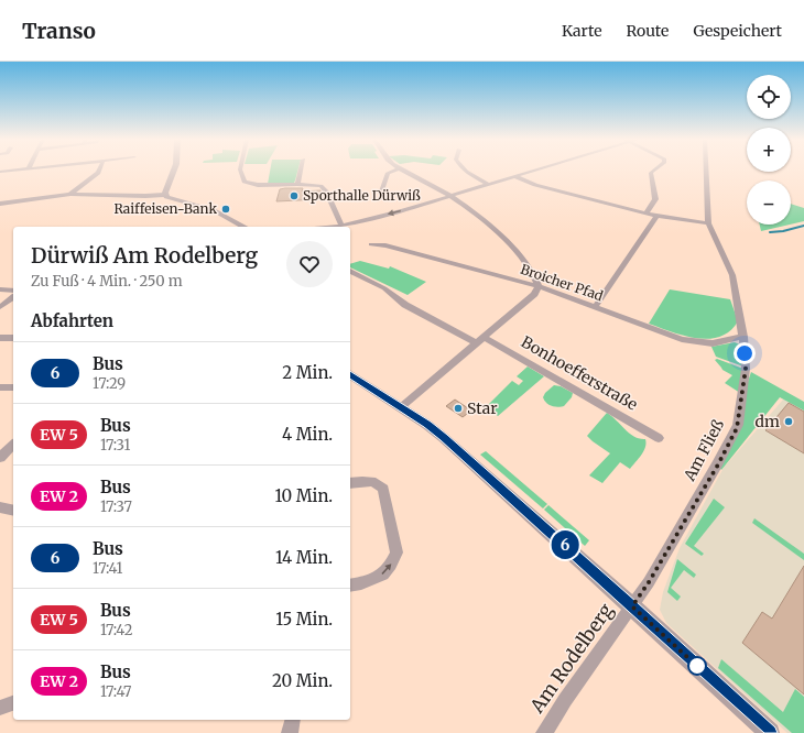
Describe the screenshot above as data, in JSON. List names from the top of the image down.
{
  "streets": {
    "street": [
      "Broicher Pfad",
      "Bonhoefferstraße",
      "Am Fließ",
      "Am Rodelberg"
    ]
  },
  "crossings": [
    ["Broicher Pfad", "Am Fließ"],
    ["Am Fließ", "Am Rodelberg"]
  ],
  "places": [
    "Sporthalle Dürwiß",
    "Raiffeisen-Bank",
    "Star",
    "dm"
  ],
  "lines": ["bus line 6"],
  "page": {
    "header": "Transo",
    "nav": ["Karte", "Route", "Gespeichert"],
    "on_map": "6",
    "map_buttons": ["+", "−"],
    "heading": [
      ["Dürwiß Am Rodelberg", "Zu Fuß · 4 Min. · 250 m"],
      "Abfahrten"
    ],
    "list": [
      {
        "mark": "6",
        "name": "Bus",
        "note": "17:29",
        "value": "2 Min."
      },
      {
        "mark": "EW 5",
        "name": "Bus",
        "note": "17:31",
        "value": "4 Min."
      },
      {
        "mark": "EW 2",
        "name": "Bus",
        "note": "17:37",
        "value": "10 Min."
      },
      {
        "mark": "6",
        "name": "Bus",
        "note": "17:41",
        "value": "14 Min."
      },
      {
        "mark": "EW 5",
        "name": "Bus",
        "note": "17:42",
        "value": "15 Min."
      },
      {
        "mark": "EW 2",
        "name": "Bus",
        "note": "17:47",
        "value": "20 Min."
      }
    ]
  }
}
